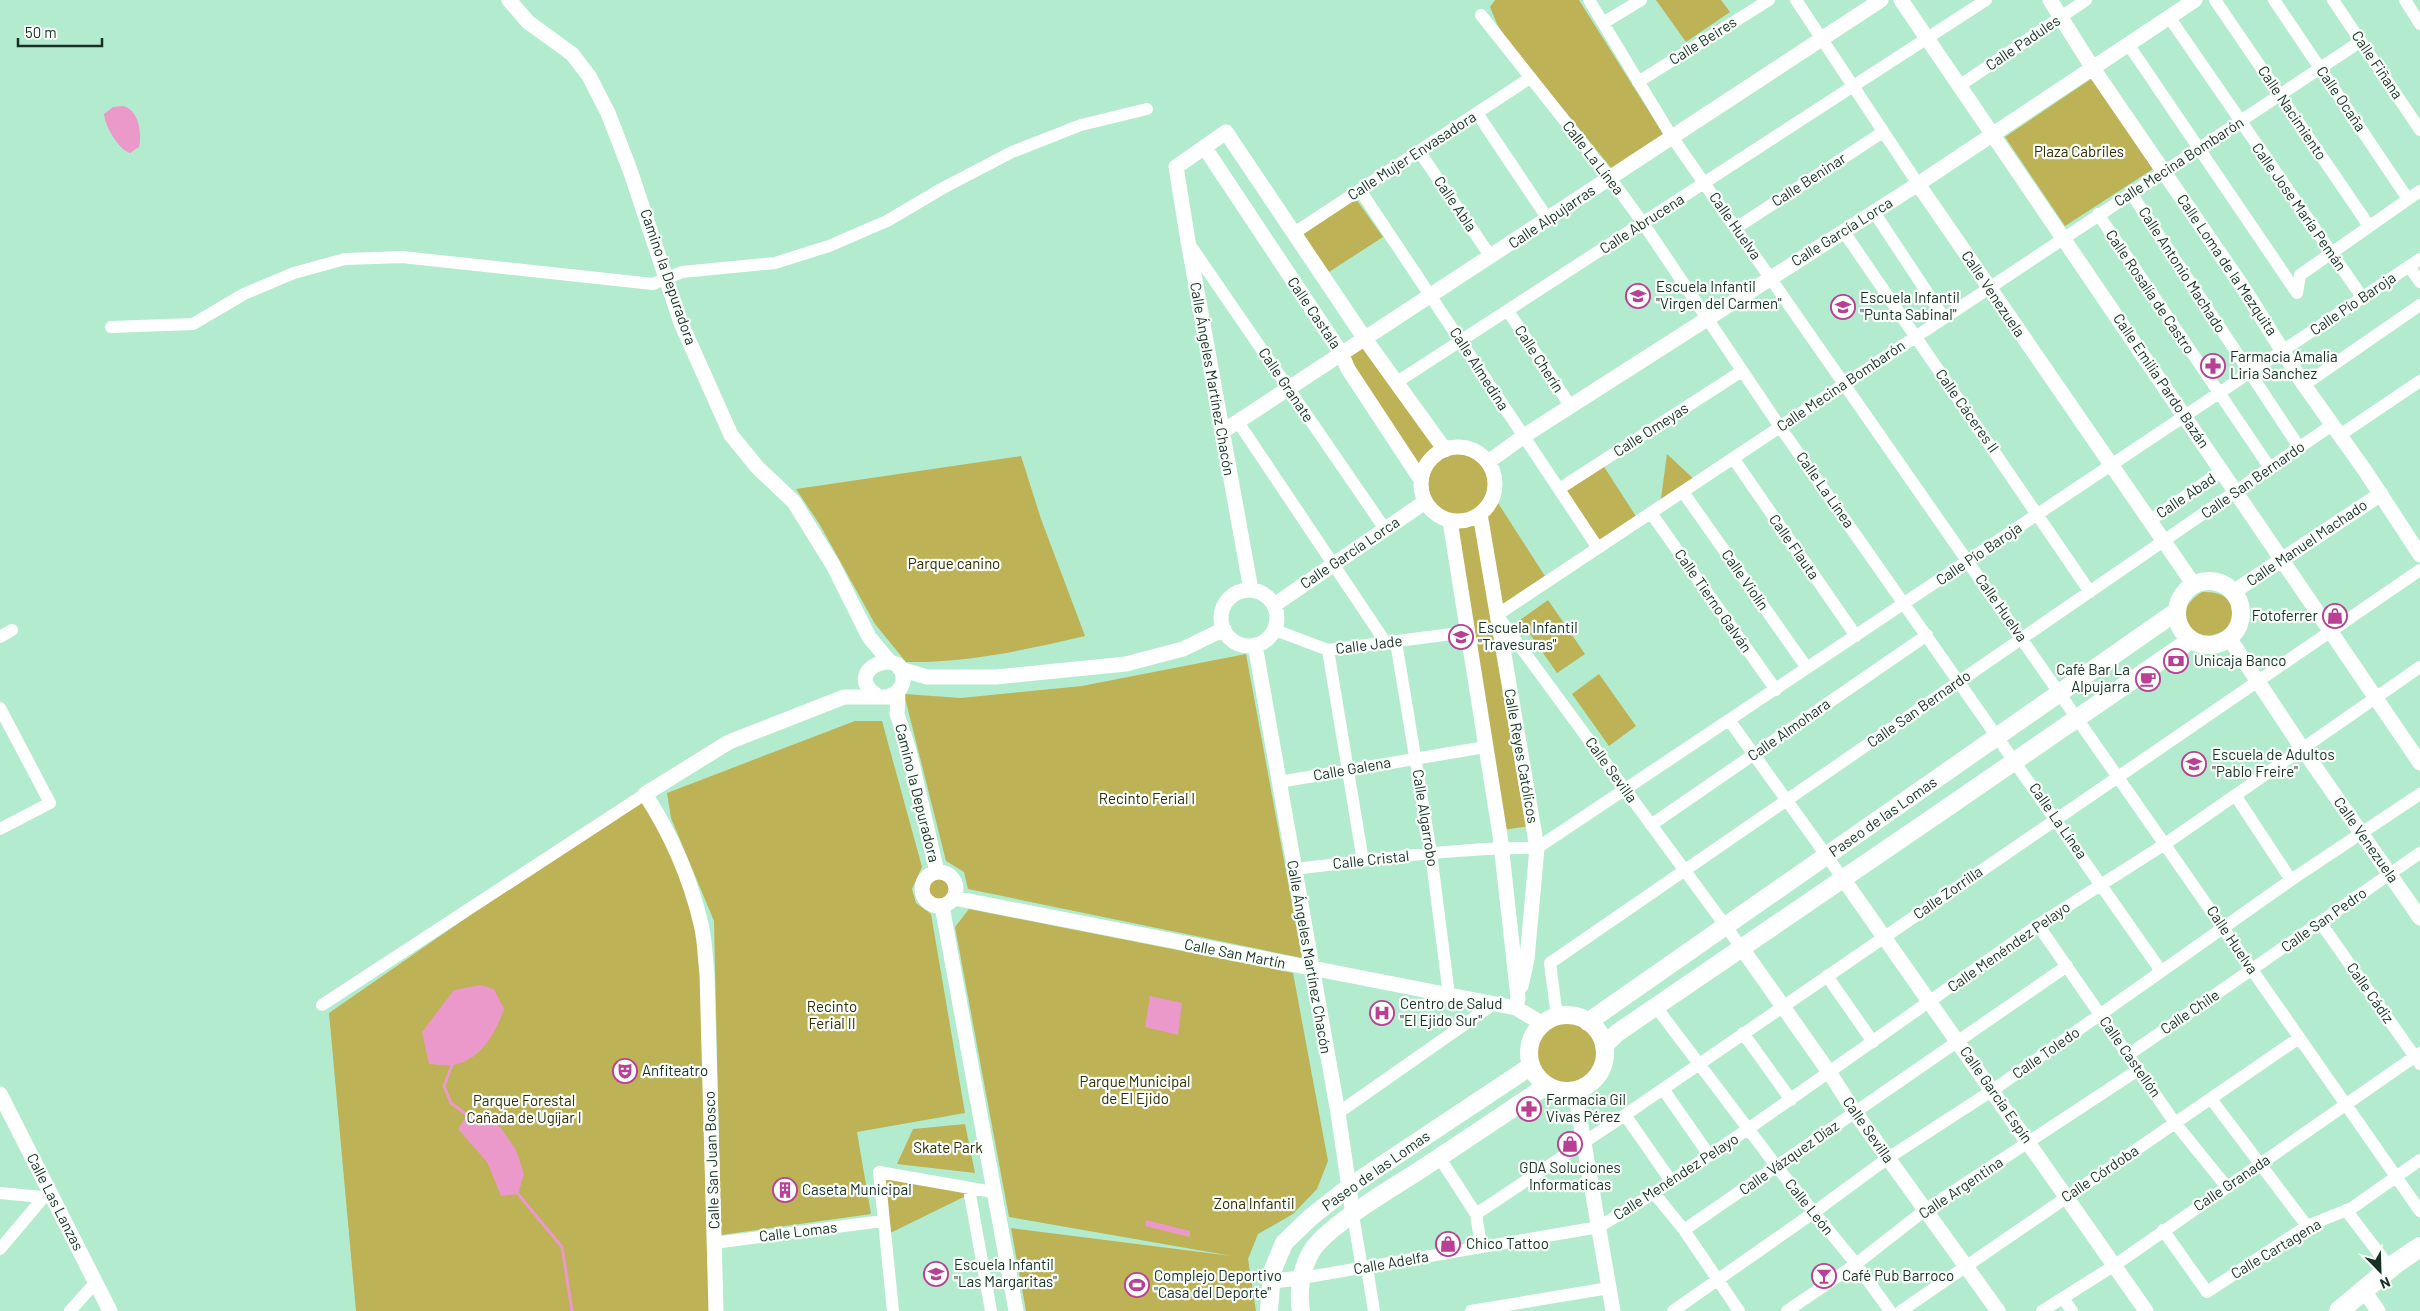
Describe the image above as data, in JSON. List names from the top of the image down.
{
  "streets": {
    "main road": ["Paseo de las Lomas"],
    "street": [
      "Calle Beires",
      "Calle Padules",
      "Calle Fiñana",
      "Calle Ocaña",
      "Calle Nacimiento",
      "Calle Mujer Envasadora",
      "Calle La Línea",
      "Calle Mecina Bombarón",
      "Calle Beninar",
      "Calle Abla",
      "Calle Jose María Pemán",
      "Calle Alpujarras",
      "Calle Abrucena",
      "Calle Huelva",
      "Calle García Lorca",
      "Calle Loma de la Mezquita",
      "Calle Antonio Machado",
      "Camino la Depuradora",
      "Calle Rosalía de Castro",
      "Calle Venezuela",
      "Calle Pío Baroja",
      "Calle Castala",
      "Calle Cherín",
      "Calle Almedina",
      "Calle Ángeles Martínez Chacón",
      "Calle Emilia Pardo Bazán",
      "Calle Granate",
      "Calle Cáceres II",
      "Calle Omeyas",
      "Calle San Bernardo",
      "Calle Abad",
      "Calle Manuel Machado",
      "Calle Flauta",
      "Calle Violín",
      "Calle Tierno Galván",
      "Calle Jade",
      "Calle Almohara",
      "Calle Reyes Católicos",
      "Calle Galena",
      "Calle Sevilla",
      "Calle Algarrobo",
      "Calle Cristal",
      "Calle Zorrilla",
      "Calle San Pedro",
      "Calle Menéndez Pelayo",
      "Calle San Martín",
      "Calle Cádiz",
      "Calle Chile",
      "Calle Toledo",
      "Calle Castellón",
      "Calle García Espín",
      "Calle Vázquez Díaz",
      "Calle San Juan Bosco",
      "Calle Córdoba",
      "Calle Granada",
      "Calle Argentina",
      "Calle Las Lanzas",
      "Calle León",
      "Calle Lomas",
      "Calle Cartagena",
      "Calle Adelfa"
    ]
  },
  "crossings": [
    ["Calle Beires", "Calle Huelva"],
    ["Calle Padules", "Calle Loma de la Mezquita"],
    ["Calle Padules", "Calle Emilia Pardo Bazán"],
    ["Calle Fiñana", "Calle Mecina Bombarón"],
    ["Calle Ocaña", "Calle Mecina Bombarón"],
    ["Calle Nacimiento", "Calle Mecina Bombarón"],
    ["Calle Mujer Envasadora", "Calle La Línea"],
    ["Calle Mujer Envasadora", "Calle Abla"],
    ["Calle Mujer Envasadora", "Calle Castala"],
    ["Calle Mujer Envasadora", "Calle Almedina"],
    ["Calle La Línea", "Calle Mecina Bombarón"],
    ["Calle La Línea", "Calle Alpujarras"],
    ["Calle La Línea", "Calle Abrucena"],
    ["Calle La Línea", "Calle García Lorca"],
    ["Calle La Línea", "Calle Pío Baroja"],
    ["Calle La Línea", "Calle Omeyas"],
    ["Calle La Línea", "Calle San Bernardo"],
    ["Calle La Línea", "Calle Almohara"],
    ["Calle La Línea", "Paseo de las Lomas"],
    ["Calle La Línea", "Calle Zorrilla"],
    ["Calle La Línea", "Calle Menéndez Pelayo"],
    ["Calle La Línea", "Calle Toledo"],
    ["Calle Mecina Bombarón", "Calle Jose María Pemán"],
    ["Calle Mecina Bombarón", "Calle Huelva"],
    ["Calle Mecina Bombarón", "Calle Loma de la Mezquita"],
    ["Calle Mecina Bombarón", "Calle Antonio Machado"],
    ["Calle Mecina Bombarón", "Calle Rosalía de Castro"],
    ["Calle Mecina Bombarón", "Calle Venezuela"],
    ["Calle Mecina Bombarón", "Calle Almedina"],
    ["Calle Mecina Bombarón", "Calle Emilia Pardo Bazán"],
    ["Calle Mecina Bombarón", "Calle Cáceres II"],
    ["Calle Mecina Bombarón", "Calle Flauta"],
    ["Calle Mecina Bombarón", "Calle Violín"],
    ["Calle Mecina Bombarón", "Calle Tierno Galván"],
    ["Calle Mecina Bombarón", "Calle Reyes Católicos"],
    ["Calle Mecina Bombarón", "Calle Sevilla"],
    ["Calle Beninar", "Calle Huelva"],
    ["Calle Beninar", "Calle Venezuela"],
    ["Calle Abla", "Calle Alpujarras"],
    ["Calle Jose María Pemán", "Calle García Lorca"],
    ["Calle Jose María Pemán", "Calle Pío Baroja"],
    ["Calle Alpujarras", "Calle Huelva"],
    ["Calle Alpujarras", "Calle Venezuela"],
    ["Calle Alpujarras", "Calle Castala"],
    ["Calle Alpujarras", "Calle Almedina"],
    ["Calle Alpujarras", "Calle Ángeles Martínez Chacón"],
    ["Calle Alpujarras", "Calle Granate"],
    ["Calle Alpujarras", "Calle Algarrobo"],
    ["Calle Abrucena", "Calle Huelva"],
    ["Calle Abrucena", "Calle Venezuela"],
    ["Calle Abrucena", "Calle Castala"],
    ["Calle Abrucena", "Calle Cherín"],
    ["Calle Abrucena", "Calle Almedina"],
    ["Calle Abrucena", "Calle Emilia Pardo Bazán"],
    ["Calle Huelva", "Calle García Lorca"],
    ["Calle Huelva", "Calle Pío Baroja"],
    ["Calle Huelva", "Calle San Bernardo"],
    ["Calle Huelva", "Paseo de las Lomas"],
    ["Calle Huelva", "Calle Zorrilla"],
    ["Calle Huelva", "Calle San Pedro"],
    ["Calle Huelva", "Calle Menéndez Pelayo"],
    ["Calle Huelva", "Calle Chile"],
    ["Calle Huelva", "Calle Toledo"],
    ["Calle Huelva", "Calle Córdoba"],
    ["Calle Huelva", "Calle Granada"],
    ["Calle Huelva", "Calle Cartagena"],
    ["Calle García Lorca", "Calle Loma de la Mezquita"],
    ["Calle García Lorca", "Calle Venezuela"],
    ["Calle García Lorca", "Calle Castala"],
    ["Calle García Lorca", "Calle Cherín"],
    ["Calle García Lorca", "Calle Almedina"],
    ["Calle García Lorca", "Calle Ángeles Martínez Chacón"],
    ["Calle García Lorca", "Calle Emilia Pardo Bazán"],
    ["Calle García Lorca", "Calle Granate"],
    ["Calle García Lorca", "Calle Cáceres II"],
    ["Calle García Lorca", "Calle Jade"],
    ["Calle García Lorca", "Calle Reyes Católicos"],
    ["Calle García Lorca", "Calle Algarrobo"],
    ["Calle Loma de la Mezquita", "Calle Pío Baroja"],
    ["Calle Loma de la Mezquita", "Calle San Bernardo"],
    ["Calle Loma de la Mezquita", "Calle Manuel Machado"],
    ["Calle Antonio Machado", "Calle Pío Baroja"],
    ["Calle Antonio Machado", "Calle San Bernardo"],
    ["Camino la Depuradora", "Calle San Martín"],
    ["Calle Rosalía de Castro", "Calle Pío Baroja"],
    ["Calle Rosalía de Castro", "Calle San Bernardo"],
    ["Calle Venezuela", "Calle Pío Baroja"],
    ["Calle Venezuela", "Calle San Bernardo"],
    ["Calle Venezuela", "Calle Abad"],
    ["Calle Venezuela", "Calle Manuel Machado"],
    ["Calle Venezuela", "Paseo de las Lomas"],
    ["Calle Venezuela", "Calle Zorrilla"],
    ["Calle Venezuela", "Calle San Pedro"],
    ["Calle Venezuela", "Calle Menéndez Pelayo"],
    ["Calle Venezuela", "Calle Toledo"],
    ["Calle Pío Baroja", "Calle Emilia Pardo Bazán"],
    ["Calle Pío Baroja", "Calle Cáceres II"],
    ["Calle Pío Baroja", "Calle Flauta"],
    ["Calle Pío Baroja", "Calle Violín"],
    ["Calle Pío Baroja", "Calle Tierno Galván"],
    ["Calle Pío Baroja", "Calle Reyes Católicos"],
    ["Calle Pío Baroja", "Calle Sevilla"],
    ["Calle Pío Baroja", "Calle Cristal"],
    ["Calle Castala", "Calle Ángeles Martínez Chacón"],
    ["Calle Castala", "Calle Reyes Católicos"],
    ["Calle Almedina", "Calle Omeyas"],
    ["Calle Ángeles Martínez Chacón", "Calle Granate"],
    ["Calle Ángeles Martínez Chacón", "Calle Jade"],
    ["Calle Ángeles Martínez Chacón", "Calle Galena"],
    ["Calle Ángeles Martínez Chacón", "Paseo de las Lomas"],
    ["Calle Ángeles Martínez Chacón", "Calle Cristal"],
    ["Calle Ángeles Martínez Chacón", "Calle San Martín"],
    ["Calle Ángeles Martínez Chacón", "Calle Adelfa"],
    ["Calle Emilia Pardo Bazán", "Calle San Bernardo"],
    ["Calle Emilia Pardo Bazán", "Calle Abad"],
    ["Calle Emilia Pardo Bazán", "Calle Manuel Machado"],
    ["Calle Emilia Pardo Bazán", "Calle Zorrilla"],
    ["Calle Emilia Pardo Bazán", "Calle Menéndez Pelayo"],
    ["Calle Cáceres II", "Calle San Bernardo"],
    ["Calle San Bernardo", "Calle Sevilla"],
    ["Calle San Bernardo", "Paseo de las Lomas"],
    ["Calle San Bernardo", "Calle San Martín"],
    ["Calle Manuel Machado", "Paseo de las Lomas"],
    ["Calle Jade", "Calle Algarrobo"],
    ["Calle Almohara", "Calle Sevilla"],
    ["Calle Reyes Católicos", "Calle Sevilla"],
    ["Calle Reyes Católicos", "Calle Cristal"],
    ["Calle Reyes Católicos", "Calle San Martín"],
    ["Calle Galena", "Calle Algarrobo"],
    ["Calle Sevilla", "Paseo de las Lomas"],
    ["Calle Sevilla", "Calle Zorrilla"],
    ["Calle Sevilla", "Calle Menéndez Pelayo"],
    ["Calle Sevilla", "Calle Toledo"],
    ["Calle Sevilla", "Calle Vázquez Díaz"],
    ["Calle Sevilla", "Calle Córdoba"],
    ["Calle Sevilla", "Calle Argentina"],
    ["Paseo de las Lomas", "Calle San Martín"],
    ["Paseo de las Lomas", "Calle García Espín"],
    ["Paseo de las Lomas", "Calle León"],
    ["Paseo de las Lomas", "Calle Adelfa"],
    ["Calle Algarrobo", "Calle Cristal"],
    ["Calle Algarrobo", "Calle San Martín"],
    ["Calle Zorrilla", "Calle García Espín"],
    ["Calle Zorrilla", "Calle León"],
    ["Calle San Pedro", "Calle Cádiz"],
    ["Calle San Pedro", "Calle Chile"],
    ["Calle Menéndez Pelayo", "Calle Castellón"],
    ["Calle Menéndez Pelayo", "Calle García Espín"],
    ["Calle Menéndez Pelayo", "Calle León"],
    ["Calle Menéndez Pelayo", "Calle Adelfa"],
    ["Calle Cádiz", "Calle Granada"],
    ["Calle Chile", "Calle Castellón"],
    ["Calle Toledo", "Calle Castellón"],
    ["Calle Toledo", "Calle García Espín"],
    ["Calle Toledo", "Calle León"],
    ["Calle Castellón", "Calle Vázquez Díaz"],
    ["Calle Castellón", "Calle Córdoba"],
    ["Calle Castellón", "Calle Granada"],
    ["Calle Castellón", "Calle Argentina"],
    ["Calle García Espín", "Calle Vázquez Díaz"],
    ["Calle García Espín", "Calle Córdoba"],
    ["Calle García Espín", "Calle Granada"],
    ["Calle García Espín", "Calle Argentina"],
    ["Calle Vázquez Díaz", "Calle León"],
    ["Calle San Juan Bosco", "Calle Lomas"],
    ["Calle Granada", "Calle Cartagena"],
    ["Calle Argentina", "Calle León"]
  ],
  "parks": [
    "Plaza Cabriles",
    "Parque canino",
    "Recinto Ferial I",
    "Recinto Ferial II",
    "Parque Municipal de El Ejido",
    "Parque Forestal Cañada de Ugíjar I",
    "Skate Park",
    "Zona Infantil"
  ],
  "places": {
    "school or university": [
      "Escuela Infantil \"Virgen del Carmen\"",
      "Escuela Infantil \"Punta Sabinal\"",
      "Escuela Infantil \"Travesuras\"",
      "Escuela de Adultos \"Pablo Freire\"",
      "Escuela Infantil \"Las Margaritas\""
    ],
    "pharmacy": ["Farmacia Amalia Liria Sanchez", "Farmacia Gil Vivas Pérez"],
    "shop": ["Fotoferrer", "GDA Soluciones Informaticas", "Chico Tattoo"],
    "bank": ["Unicaja Banco"],
    "cafe": ["Café Bar La Alpujarra"],
    "hospital": ["Centro de Salud \"El Ejido Sur\""],
    "theatre": ["Anfiteatro"],
    "building": ["Caseta Municipal"],
    "bar": ["Café Pub Barroco"],
    "sports": ["Complejo Deportivo \"Casa del Deporte\""]
  },
  "scale_bar": "50 m",
  "north": "bottom right"
}
